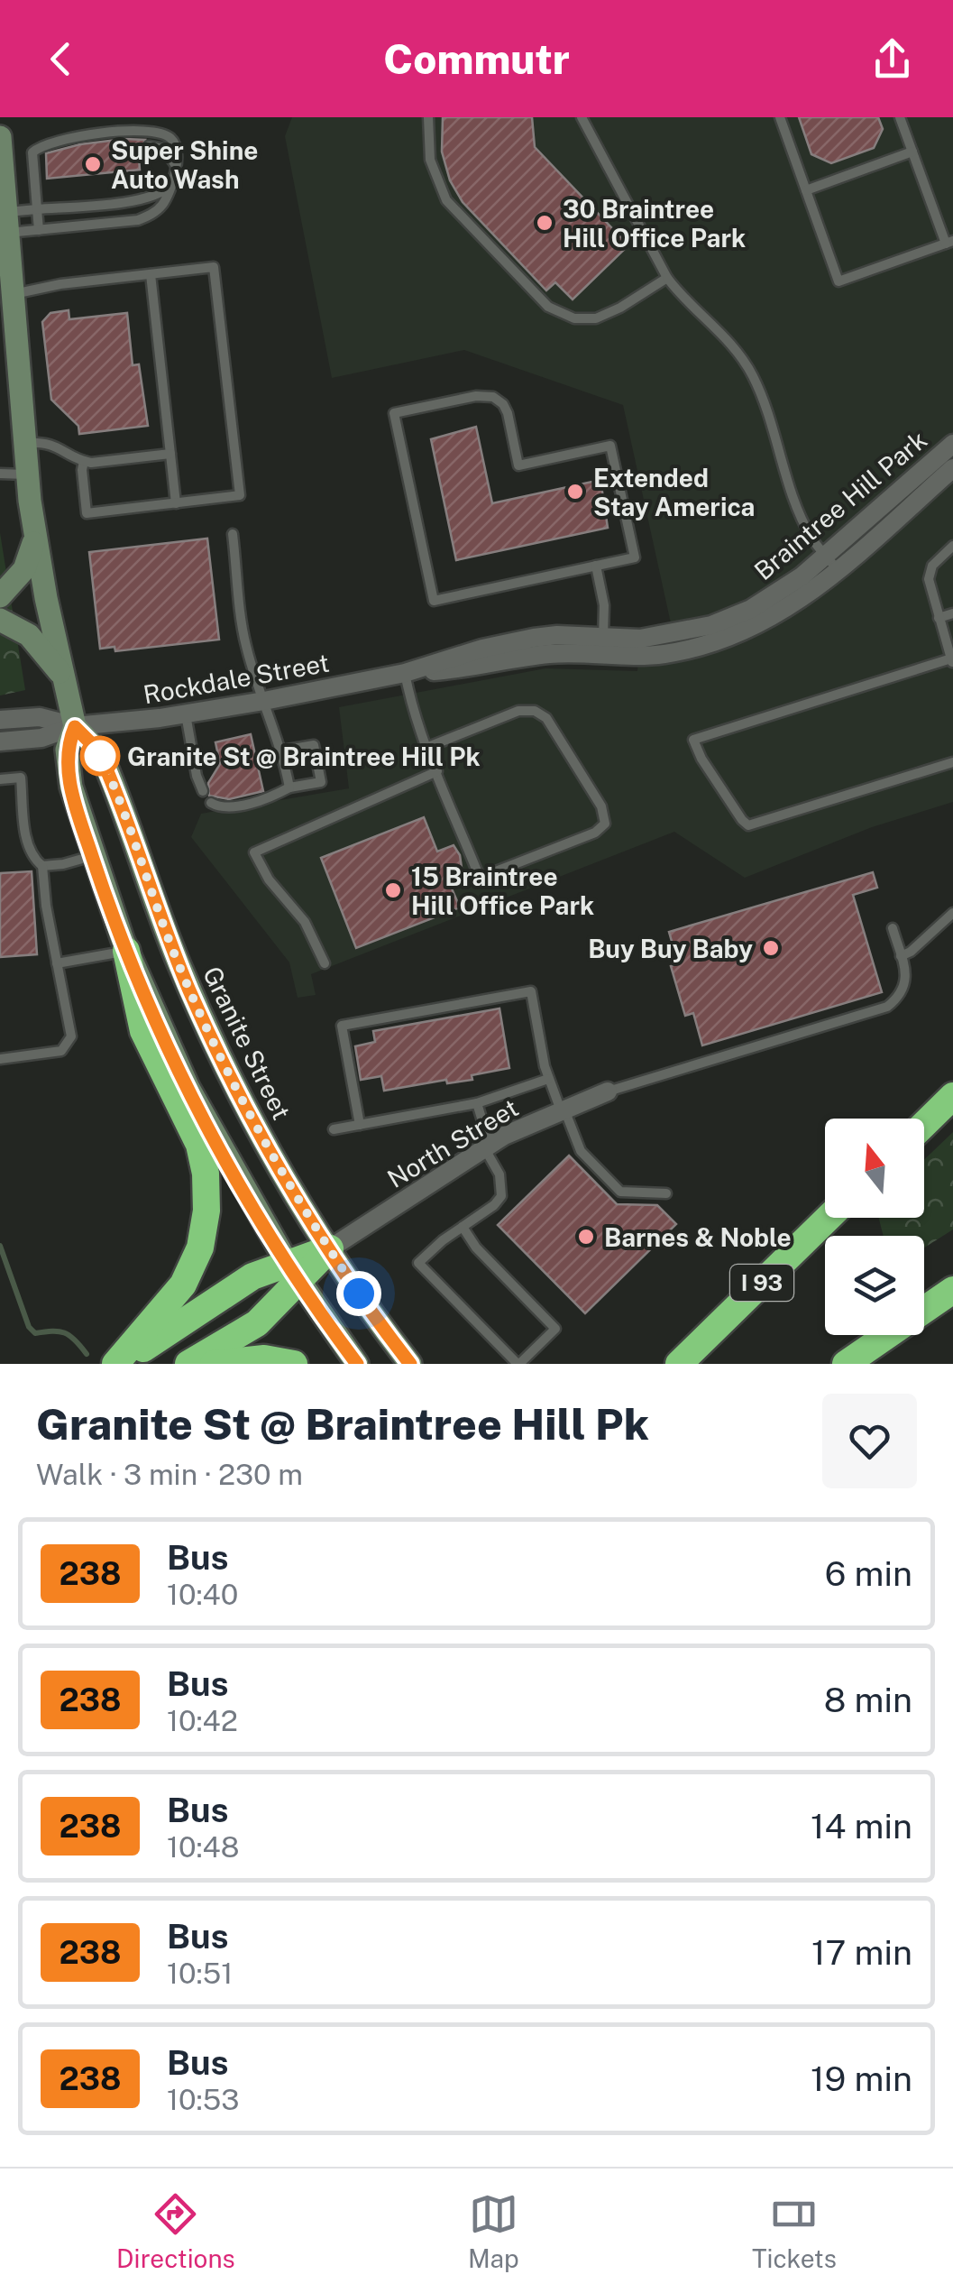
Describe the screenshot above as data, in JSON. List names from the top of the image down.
{
  "streets": {
    "highway": ["I 93"],
    "main road": ["Granite Street"],
    "street": ["Braintree Hill Park", "Rockdale Street", "North Street"]
  },
  "crossings": [
    ["Braintree Hill Park", "Rockdale Street"],
    ["Rockdale Street", "Granite Street"],
    ["Granite Street", "North Street"]
  ],
  "places": [
    "Super Shine Auto Wash",
    "30 Braintree Hill Office Park",
    "Extended Stay America",
    "Granite St @ Braintree Hill Pk",
    "15 Braintree Hill Office Park",
    "Buy Buy Baby",
    "Barnes & Noble"
  ],
  "lines": ["bus line 238"],
  "north": "top",
  "page": {
    "header": "Commutr",
    "heading": ["Granite St @ Braintree Hill Pk", "Walk · 3 min · 230 m"],
    "list": [
      {
        "mark": "238",
        "name": "Bus",
        "note": "10:40",
        "value": "6 min"
      },
      {
        "mark": "238",
        "name": "Bus",
        "note": "10:42",
        "value": "8 min"
      },
      {
        "mark": "238",
        "name": "Bus",
        "note": "10:48",
        "value": "14 min"
      },
      {
        "mark": "238",
        "name": "Bus",
        "note": "10:51",
        "value": "17 min"
      },
      {
        "mark": "238",
        "name": "Bus",
        "note": "10:53",
        "value": "19 min"
      }
    ],
    "tabs": ["Directions", "Map", "Tickets"]
  }
}
